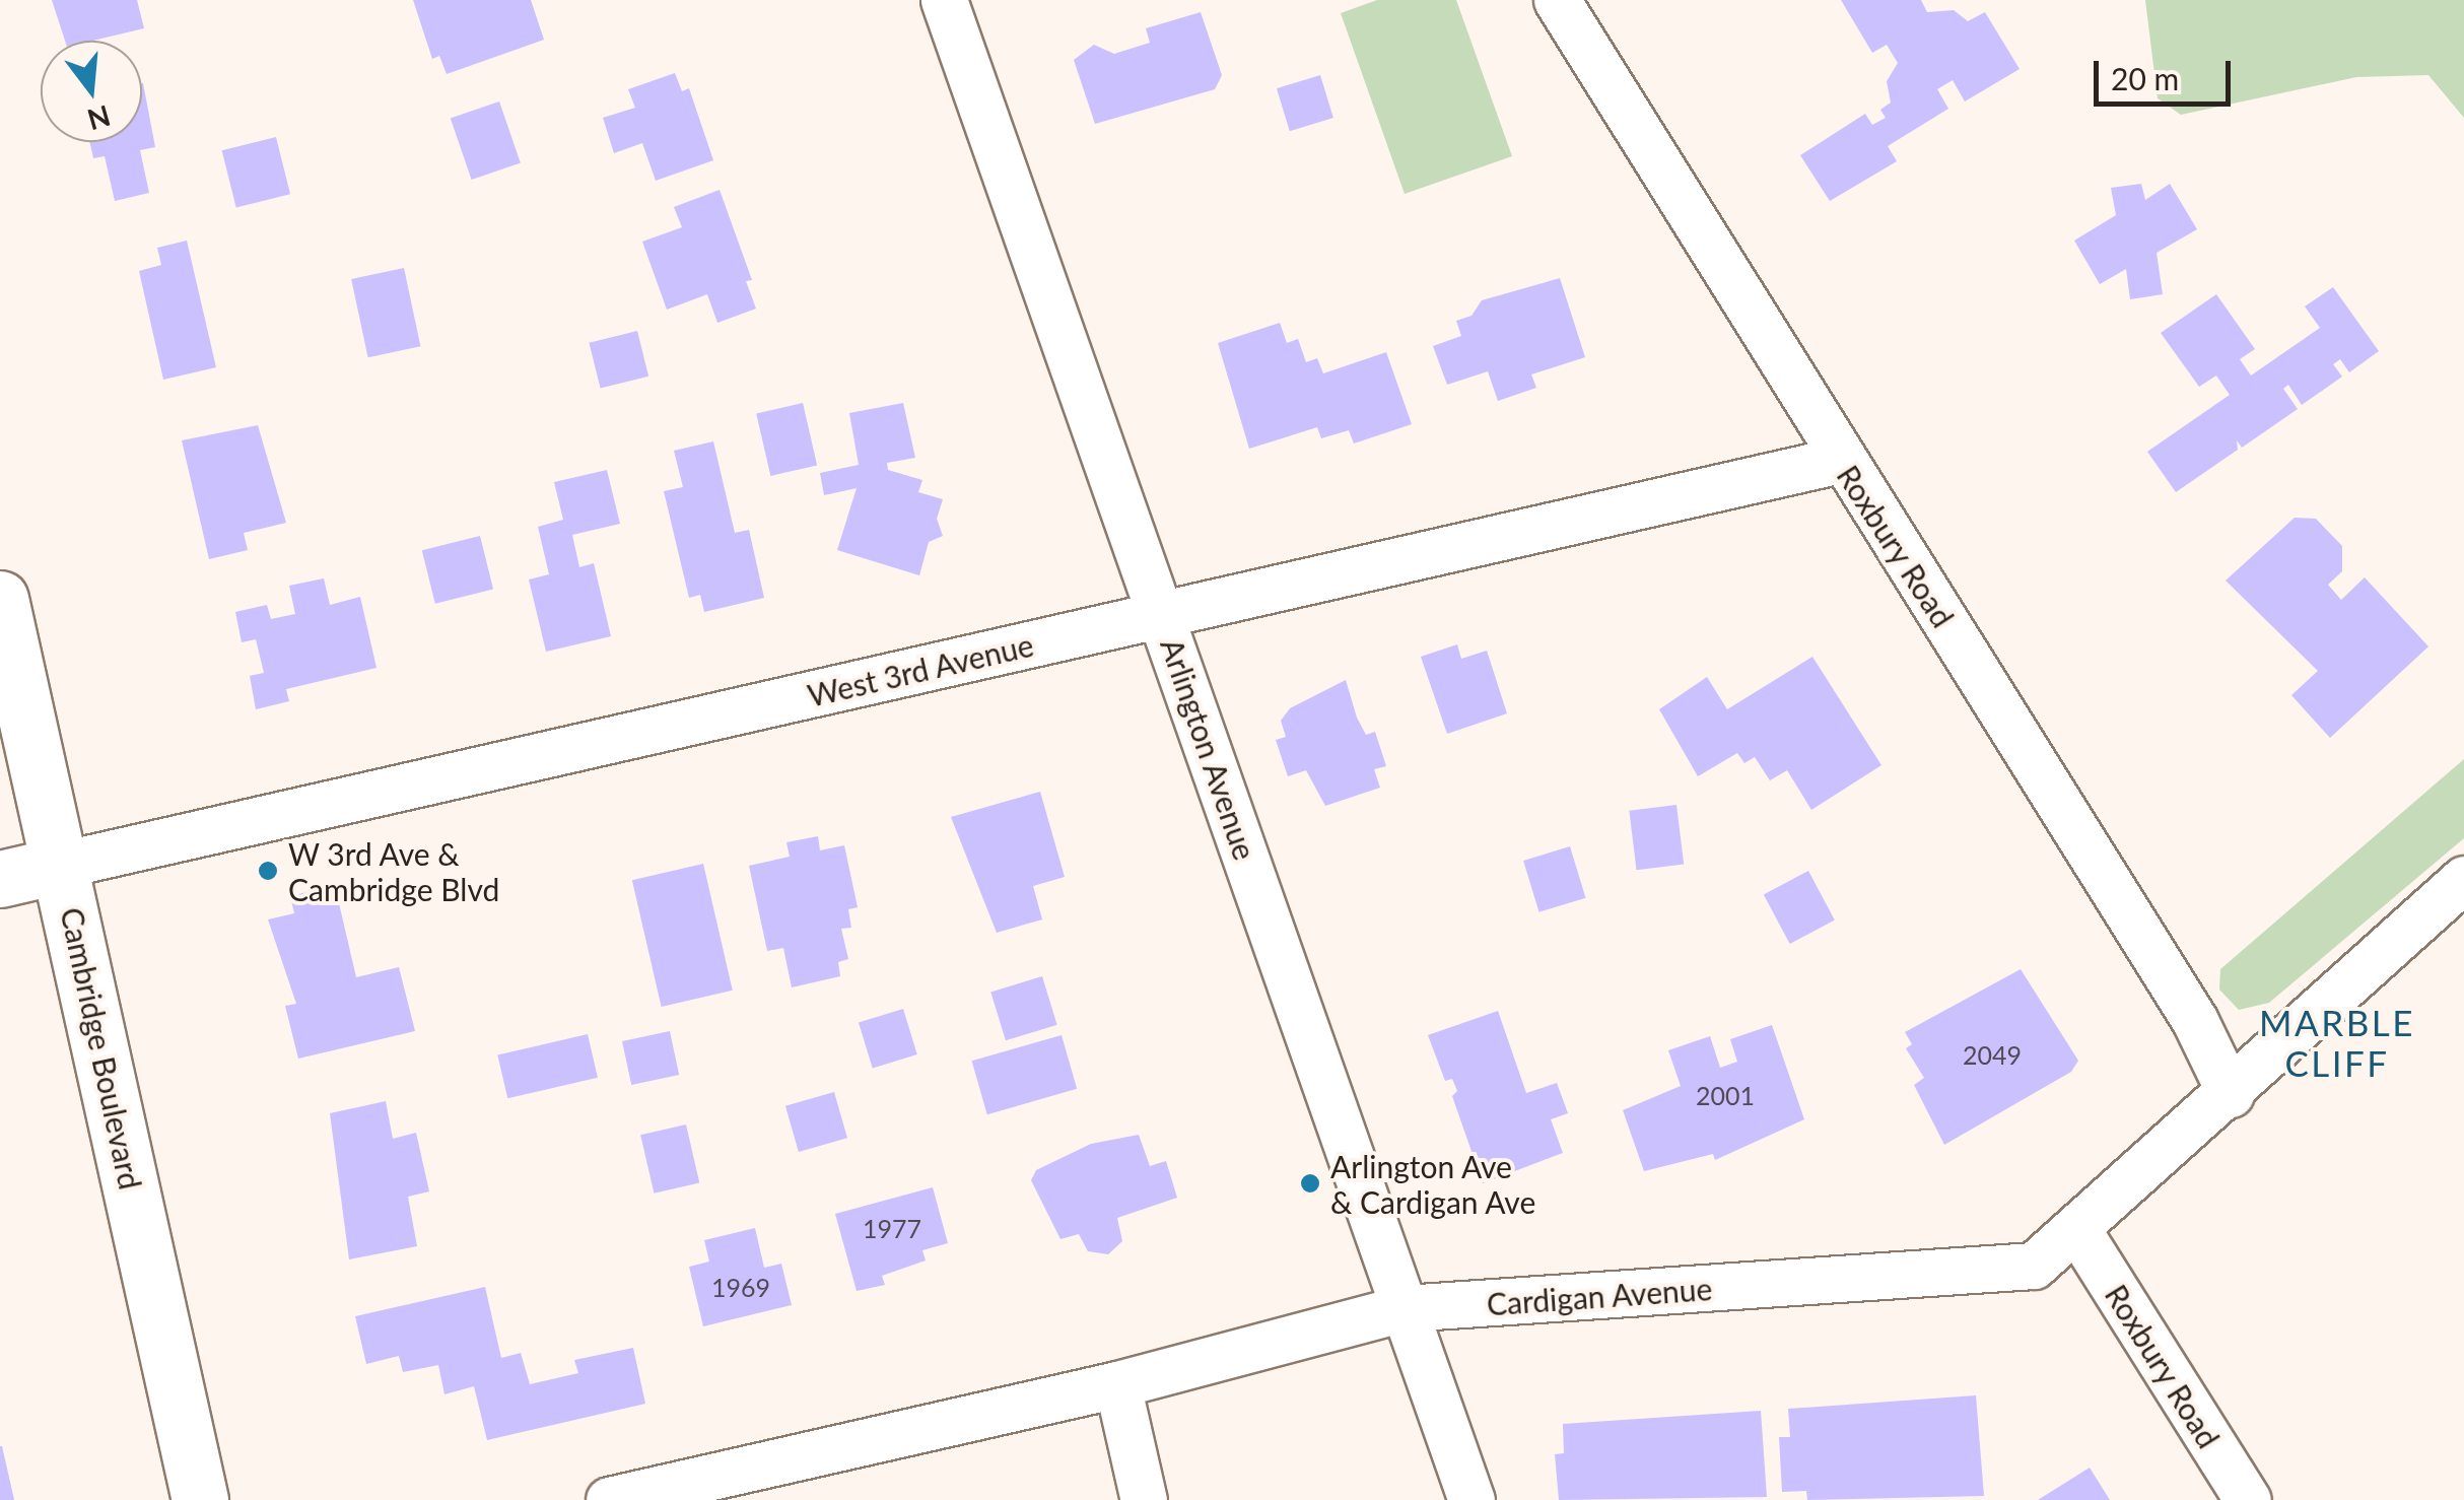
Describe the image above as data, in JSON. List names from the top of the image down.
{
  "streets": {
    "street": [
      "Roxbury Road",
      "West 3rd Avenue",
      "Arlington Avenue",
      "Cambridge Boulevard",
      "Cardigan Avenue"
    ]
  },
  "crossings": [
    ["Roxbury Road", "West 3rd Avenue"],
    ["Roxbury Road", "Cardigan Avenue"],
    ["West 3rd Avenue", "Arlington Avenue"],
    ["West 3rd Avenue", "Cambridge Boulevard"],
    ["Arlington Avenue", "Cardigan Avenue"]
  ],
  "districts": ["MARBLE CLIFF"],
  "places": ["W 3rd Ave & Cambridge Blvd", "Arlington Ave & Cardigan Ave"],
  "house_numbers": [
    "2049",
    "2001",
    "1977",
    "1969"
  ],
  "scale_bar": "20 m",
  "north": "bottom"
}
